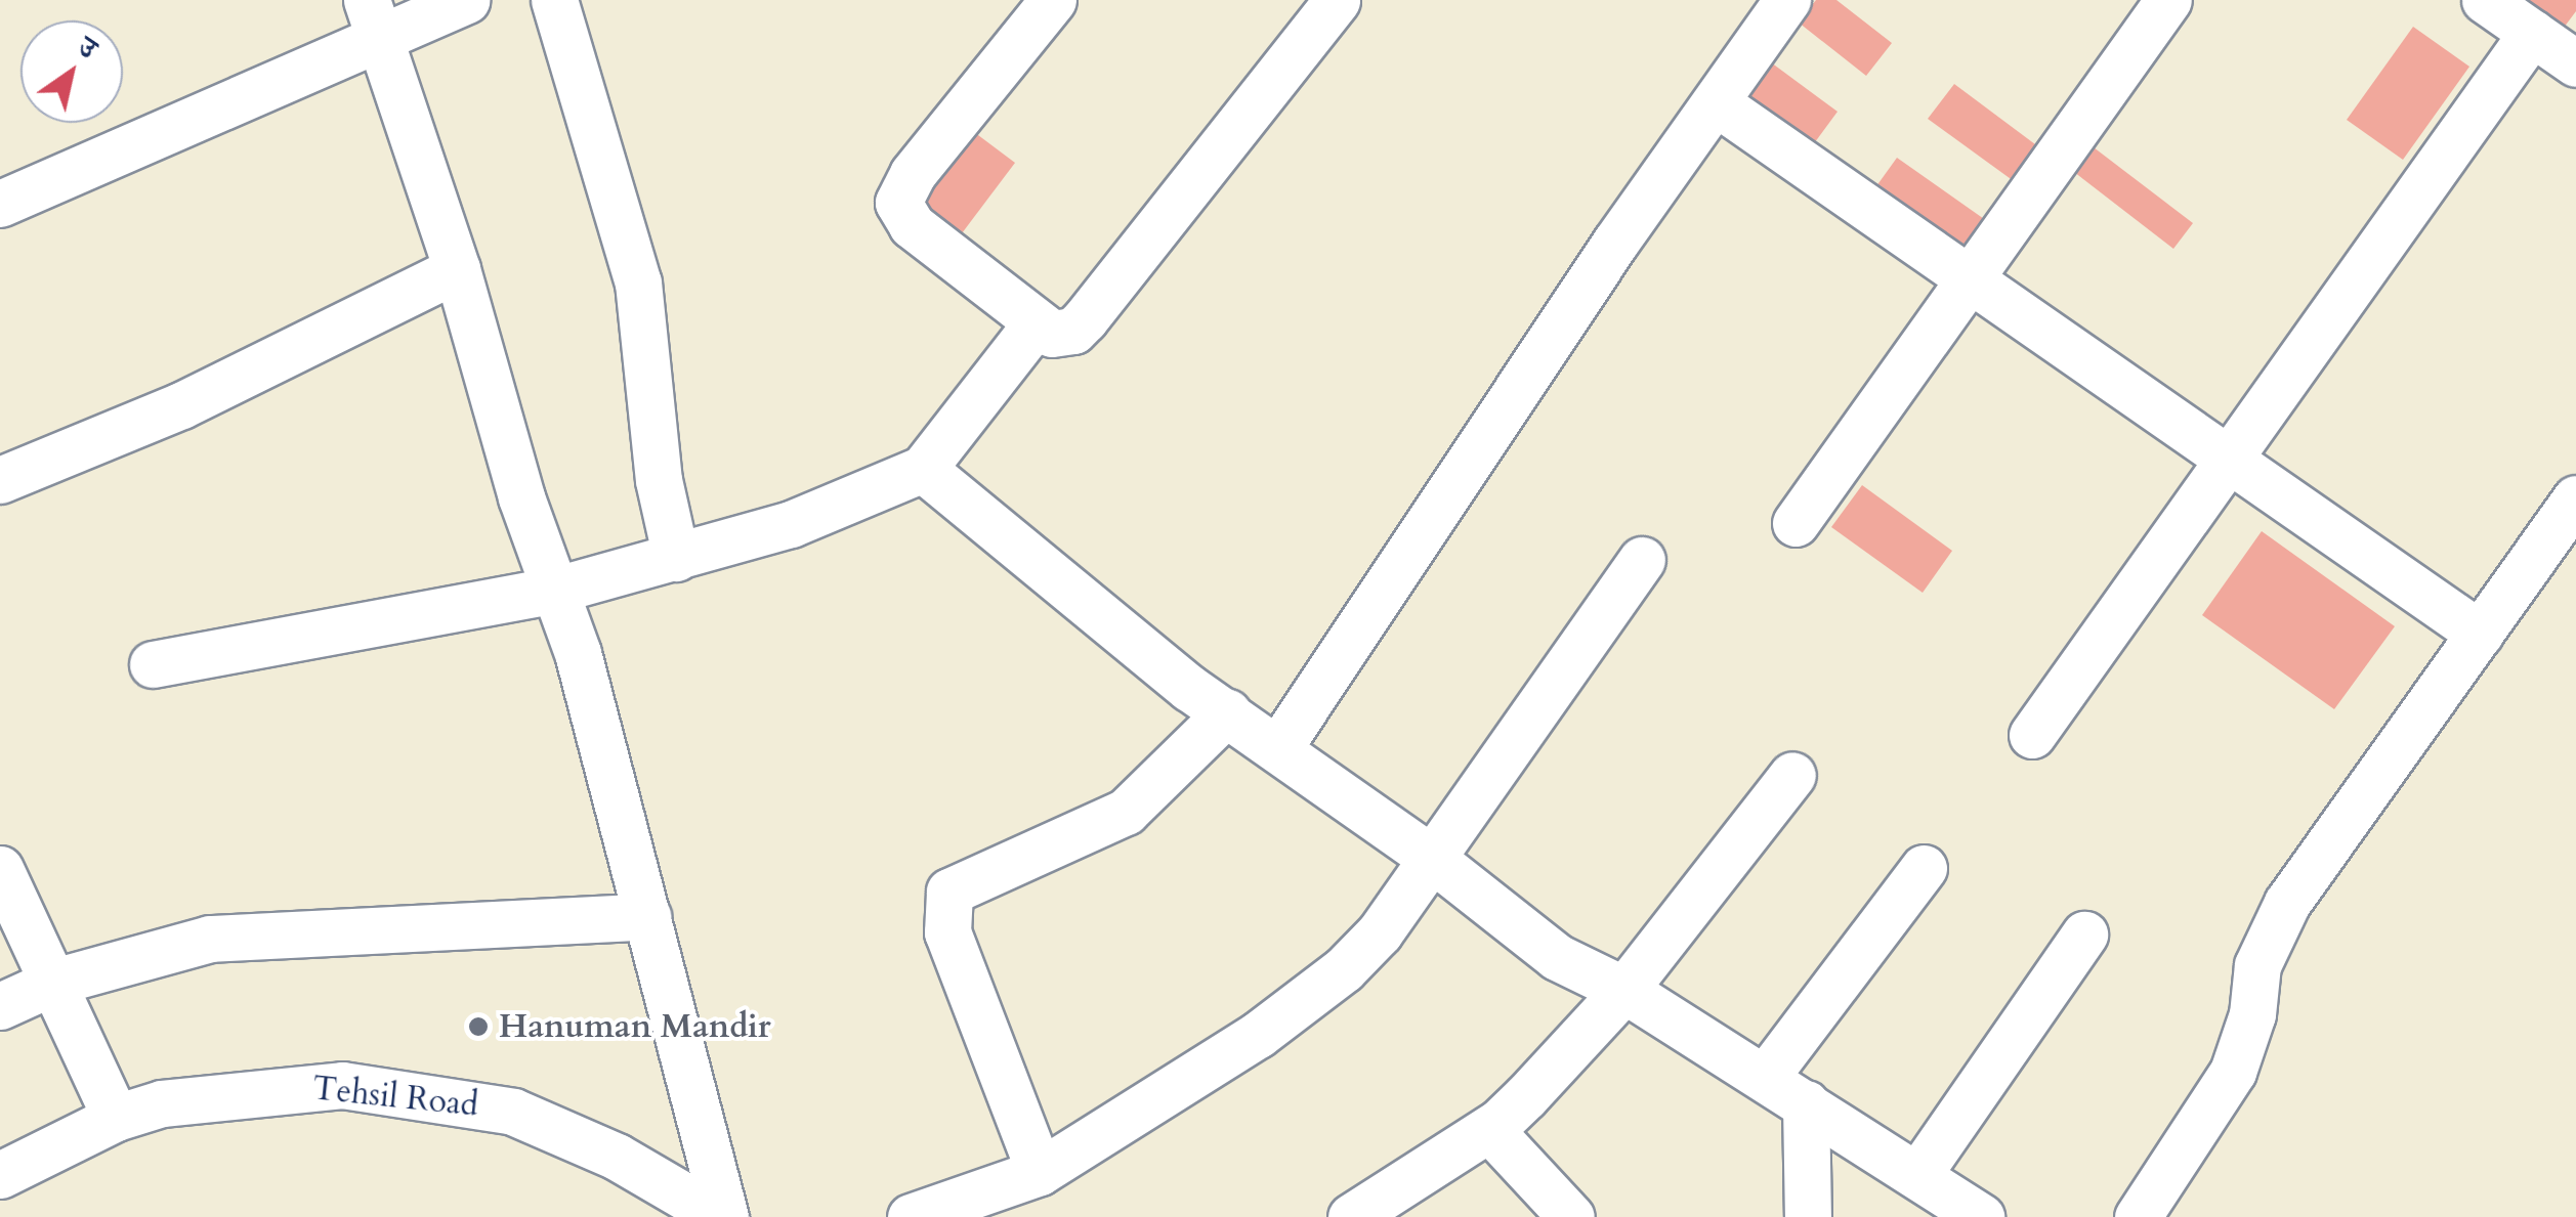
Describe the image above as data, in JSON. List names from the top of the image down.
{
  "streets": {
    "street": ["Tehsil Road"]
  },
  "places": ["Hanuman Mandir"],
  "north": "top right"
}
